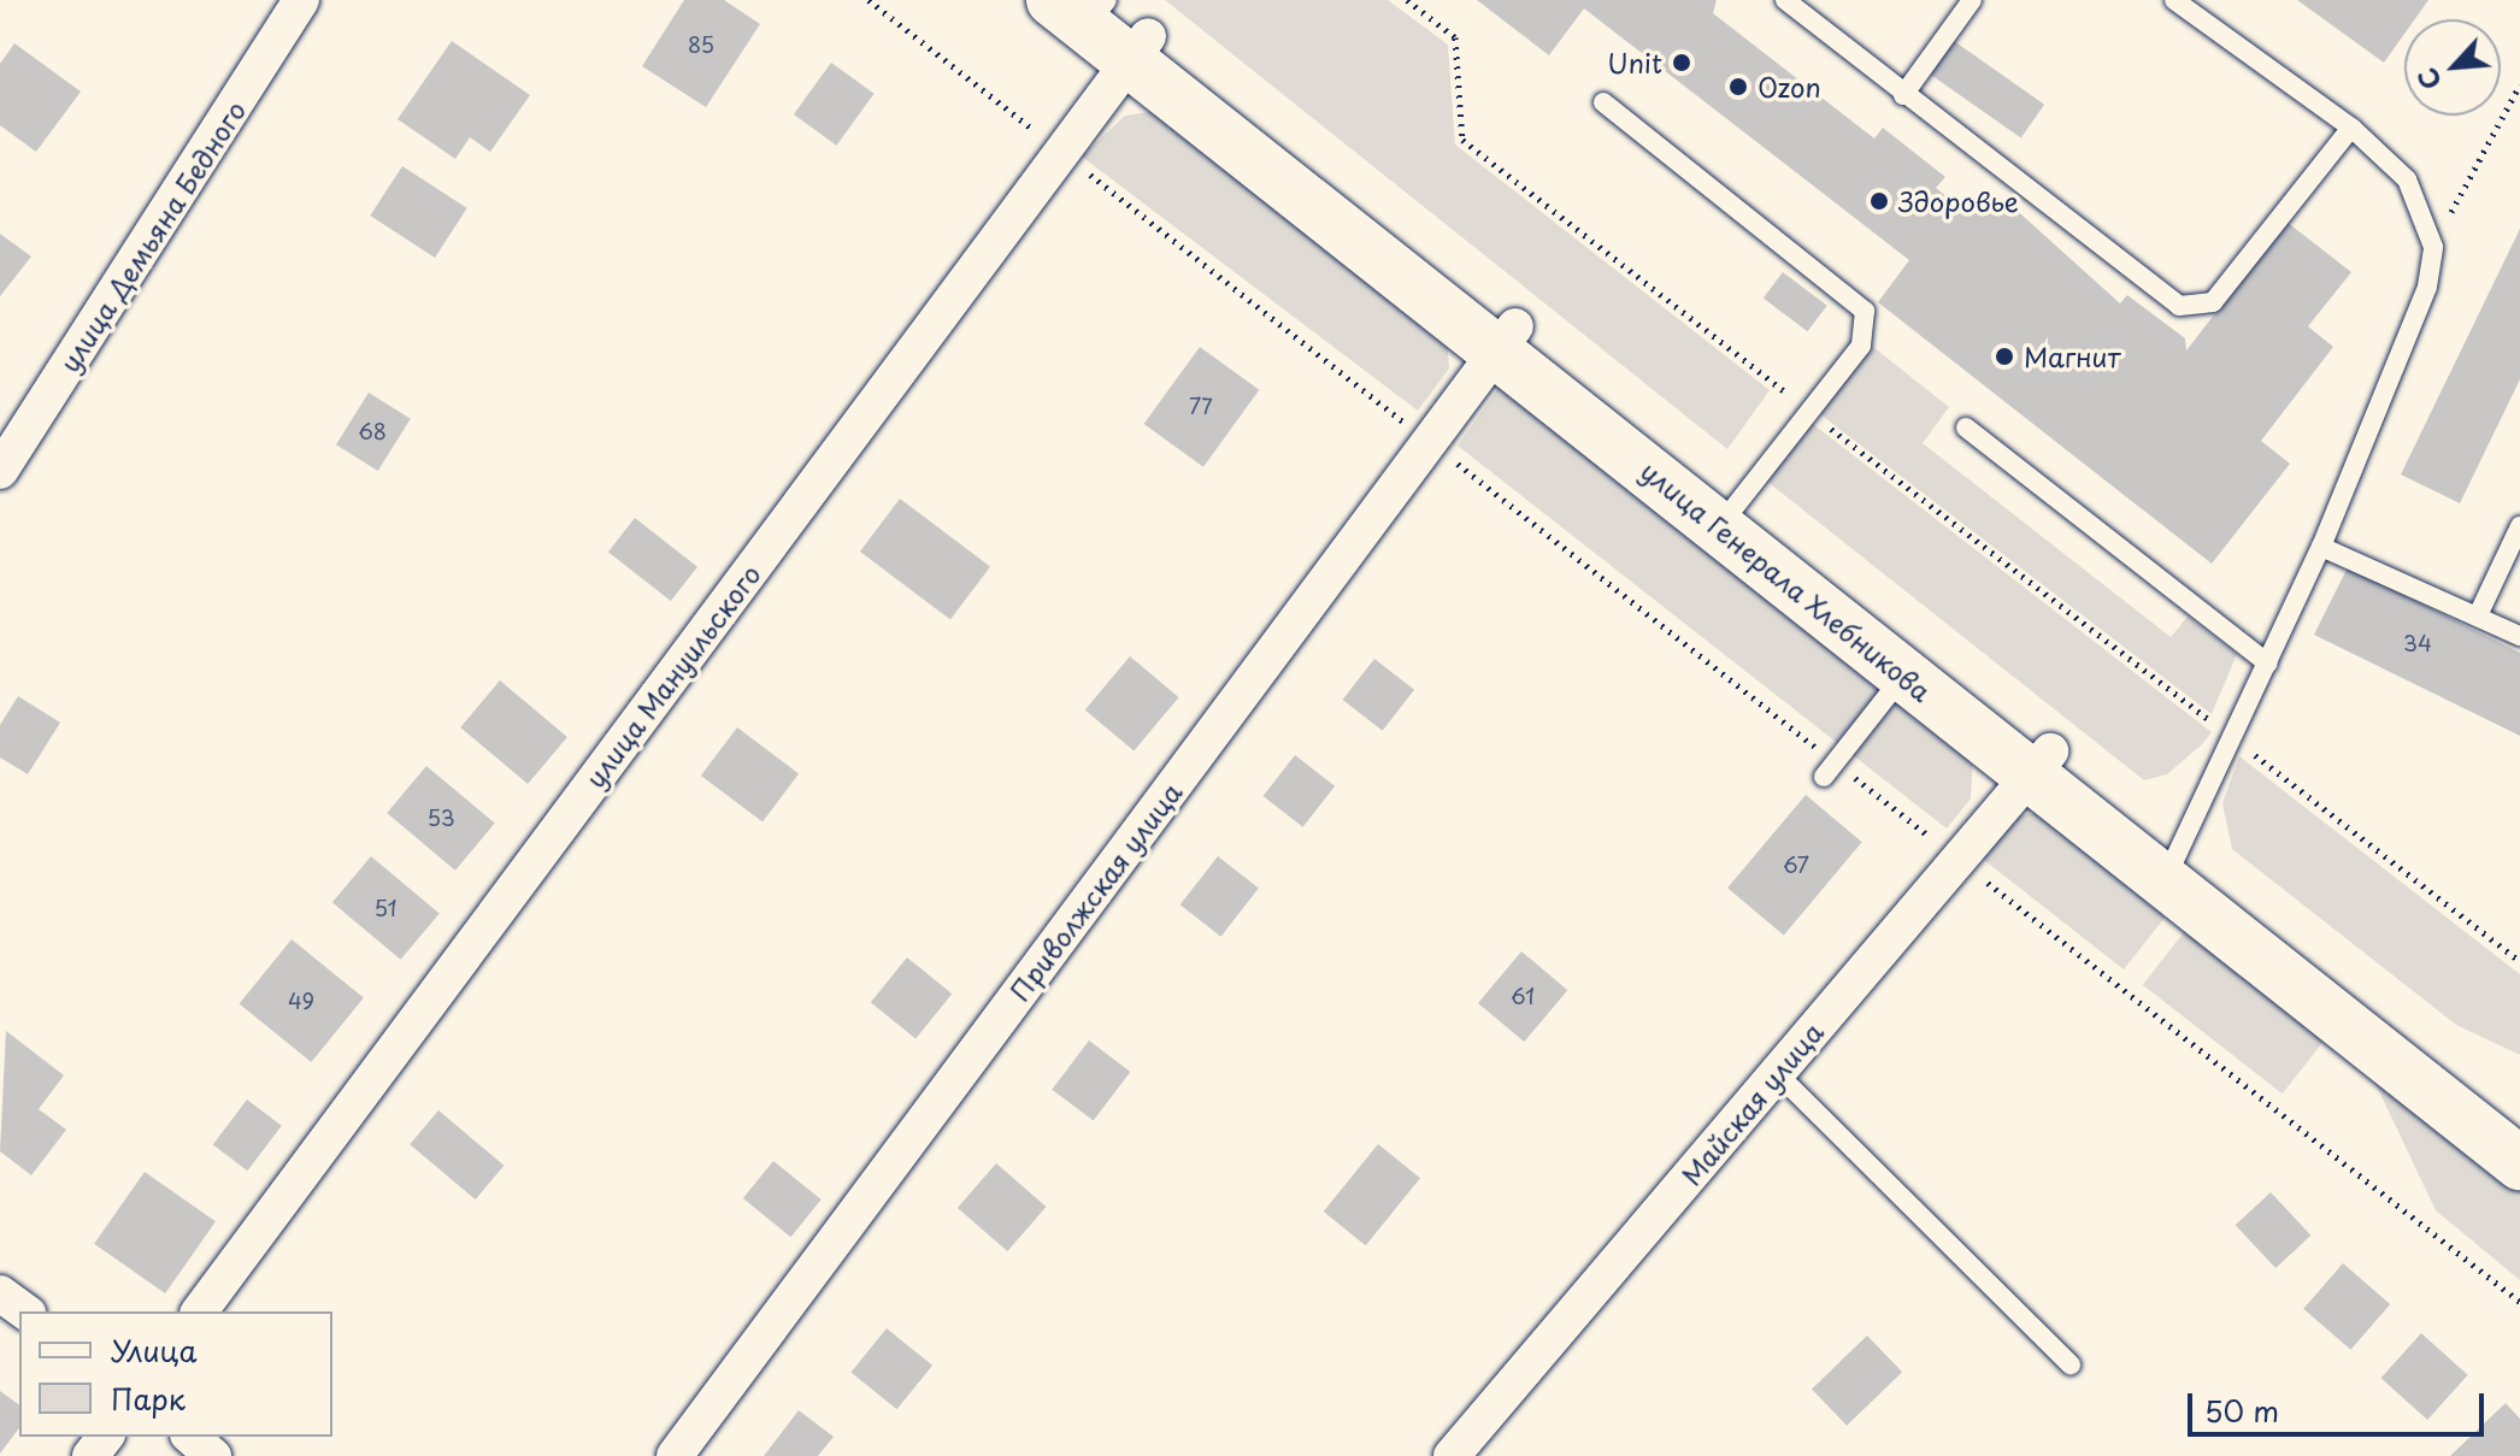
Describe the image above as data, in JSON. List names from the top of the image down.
{
  "streets": {
    "street": [
      "улица Демьяна Бедного",
      "улица Генерала Хлебникова",
      "улица Мануильского",
      "Приволжская улица",
      "Майская улица"
    ]
  },
  "crossings": [
    ["улица Генерала Хлебникова", "улица Мануильского"],
    ["улица Генерала Хлебникова", "Приволжская улица"],
    ["улица Генерала Хлебникова", "Майская улица"]
  ],
  "places": [
    "Unit",
    "Ozon",
    "Здоровье",
    "Магнит"
  ],
  "house_numbers": [
    "85",
    "77",
    "68",
    "34",
    "53",
    "67",
    "51",
    "61",
    "49"
  ],
  "legend": ["Улица", "Парк"],
  "scale_bar": "50 m",
  "north": "bottom left"
}
